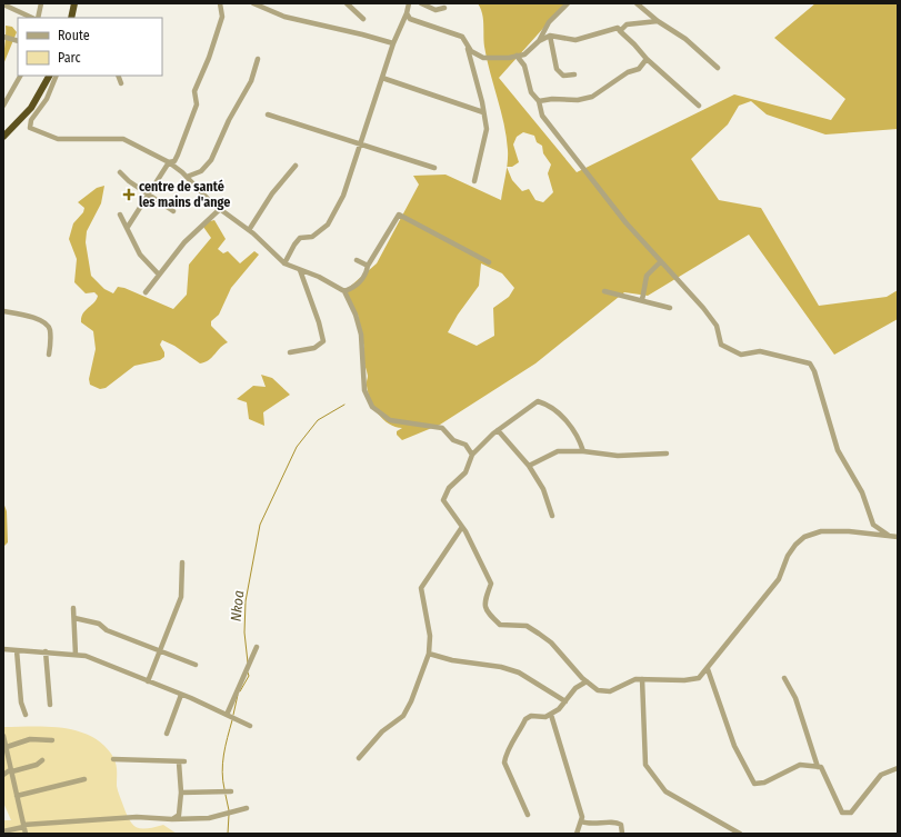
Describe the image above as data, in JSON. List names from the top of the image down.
{
  "water": ["Nkoa"],
  "places": {
    "health": ["centre de santé les mains d'ange"]
  },
  "legend": ["Route", "Parc"]
}
